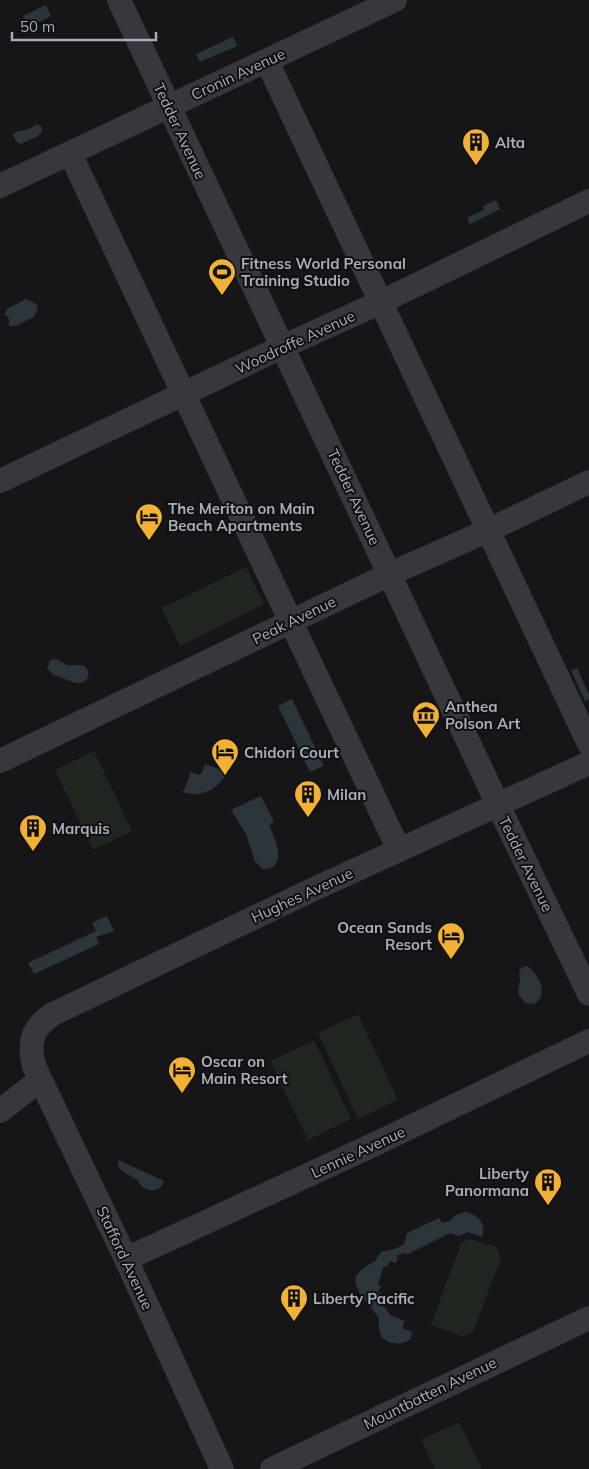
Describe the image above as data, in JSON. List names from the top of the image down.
{
  "streets": {
    "street": [
      "Cronin Avenue",
      "Tedder Avenue",
      "Woodroffe Avenue",
      "Peak Avenue",
      "Hughes Avenue",
      "Lennie Avenue",
      "Stafford Avenue",
      "Mountbatten Avenue"
    ]
  },
  "crossings": [
    ["Cronin Avenue", "Tedder Avenue"],
    ["Tedder Avenue", "Woodroffe Avenue"],
    ["Tedder Avenue", "Peak Avenue"],
    ["Tedder Avenue", "Hughes Avenue"],
    ["Hughes Avenue", "Stafford Avenue"],
    ["Lennie Avenue", "Stafford Avenue"]
  ],
  "places": {
    "building": [
      "Alta",
      "Milan",
      "Marquis",
      "Liberty Panormana",
      "Liberty Pacific"
    ],
    "sports": ["Fitness World Personal Training Studio"],
    "hotel": [
      "The Meriton on Main Beach Apartments",
      "Chidori Court",
      "Ocean Sands Resort",
      "Oscar on Main Resort"
    ],
    "museum": ["Anthea Polson Art"]
  },
  "scale_bar": "50 m"
}
